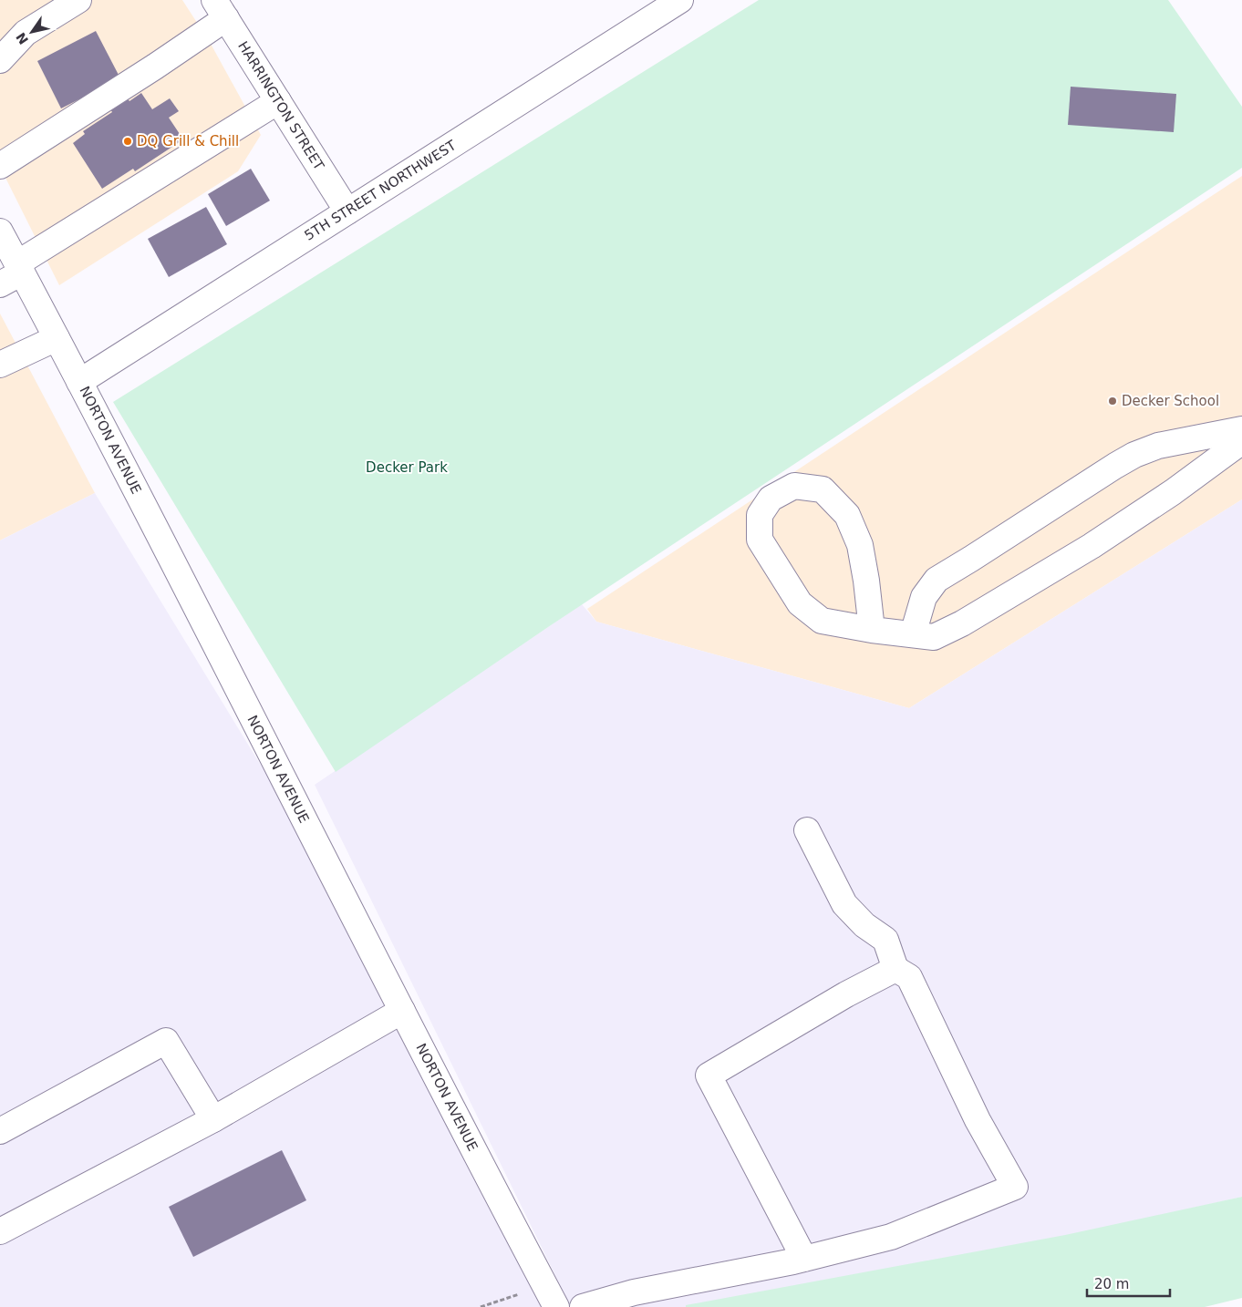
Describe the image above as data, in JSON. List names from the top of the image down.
{
  "streets": {
    "main road": ["HARRINGTON STREET", "5TH STREET NORTHWEST", "NORTON AVENUE"]
  },
  "crossings": [
    ["HARRINGTON STREET", "5TH STREET NORTHWEST"],
    ["5TH STREET NORTHWEST", "NORTON AVENUE"]
  ],
  "parks": ["Decker Park"],
  "places": ["DQ Grill & Chill", "Decker School"],
  "scale_bar": "20 m",
  "north": "bottom left"
}
